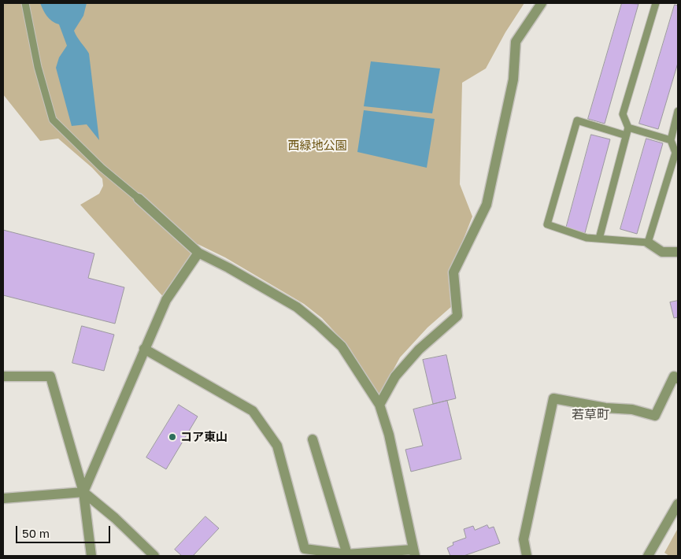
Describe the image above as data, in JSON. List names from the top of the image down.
{
  "districts": ["若草町"],
  "parks": ["西緑地公園"],
  "places": ["コア東山"],
  "scale_bar": "50 m"
}
